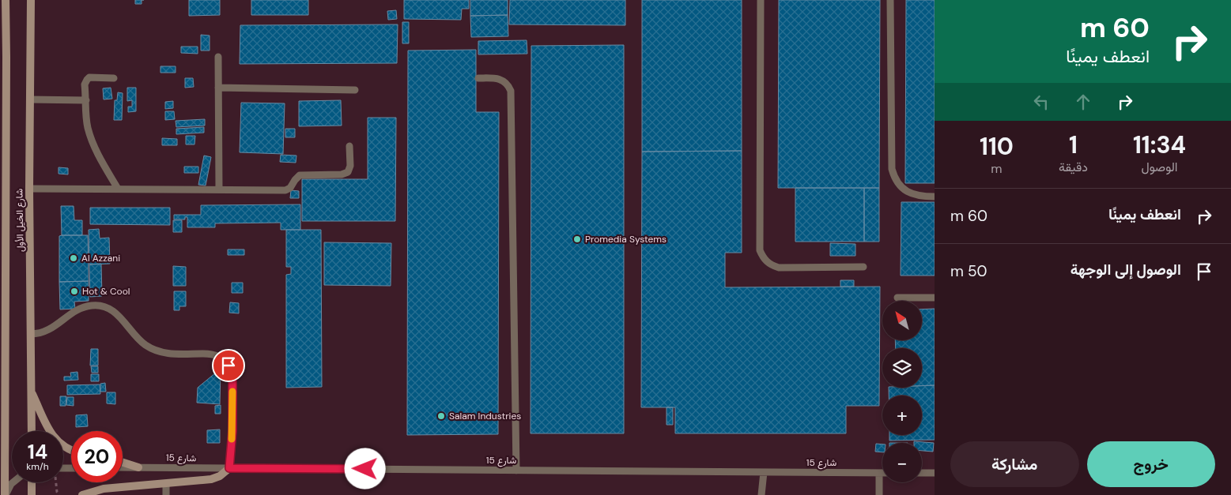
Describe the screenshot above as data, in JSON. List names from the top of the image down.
{
  "streets": {
    "main road": ["شارع الخيل الأول"],
    "lane": ["شارع 15"]
  },
  "places": [
    "Promedia Systems",
    "Al Azzani",
    "Hot & Cool",
    "Salam Industries"
  ],
  "north": "top left",
  "page": {
    "turn": ["60 m", "انعطف يمينًا"],
    "eta": [
      "11:34",
      "الوصول",
      "1",
      "دقيقة",
      "110",
      "m"
    ],
    "list": [
      {
        "name": "انعطف يمينًا",
        "value": "60 m"
      },
      {
        "name": "الوصول إلى الوجهة",
        "value": "50 m"
      }
    ],
    "map_buttons": ["+", "−"],
    "speed": "14 km/h",
    "limit": "20",
    "buttons": ["خروج", "مشاركة"]
  }
}
